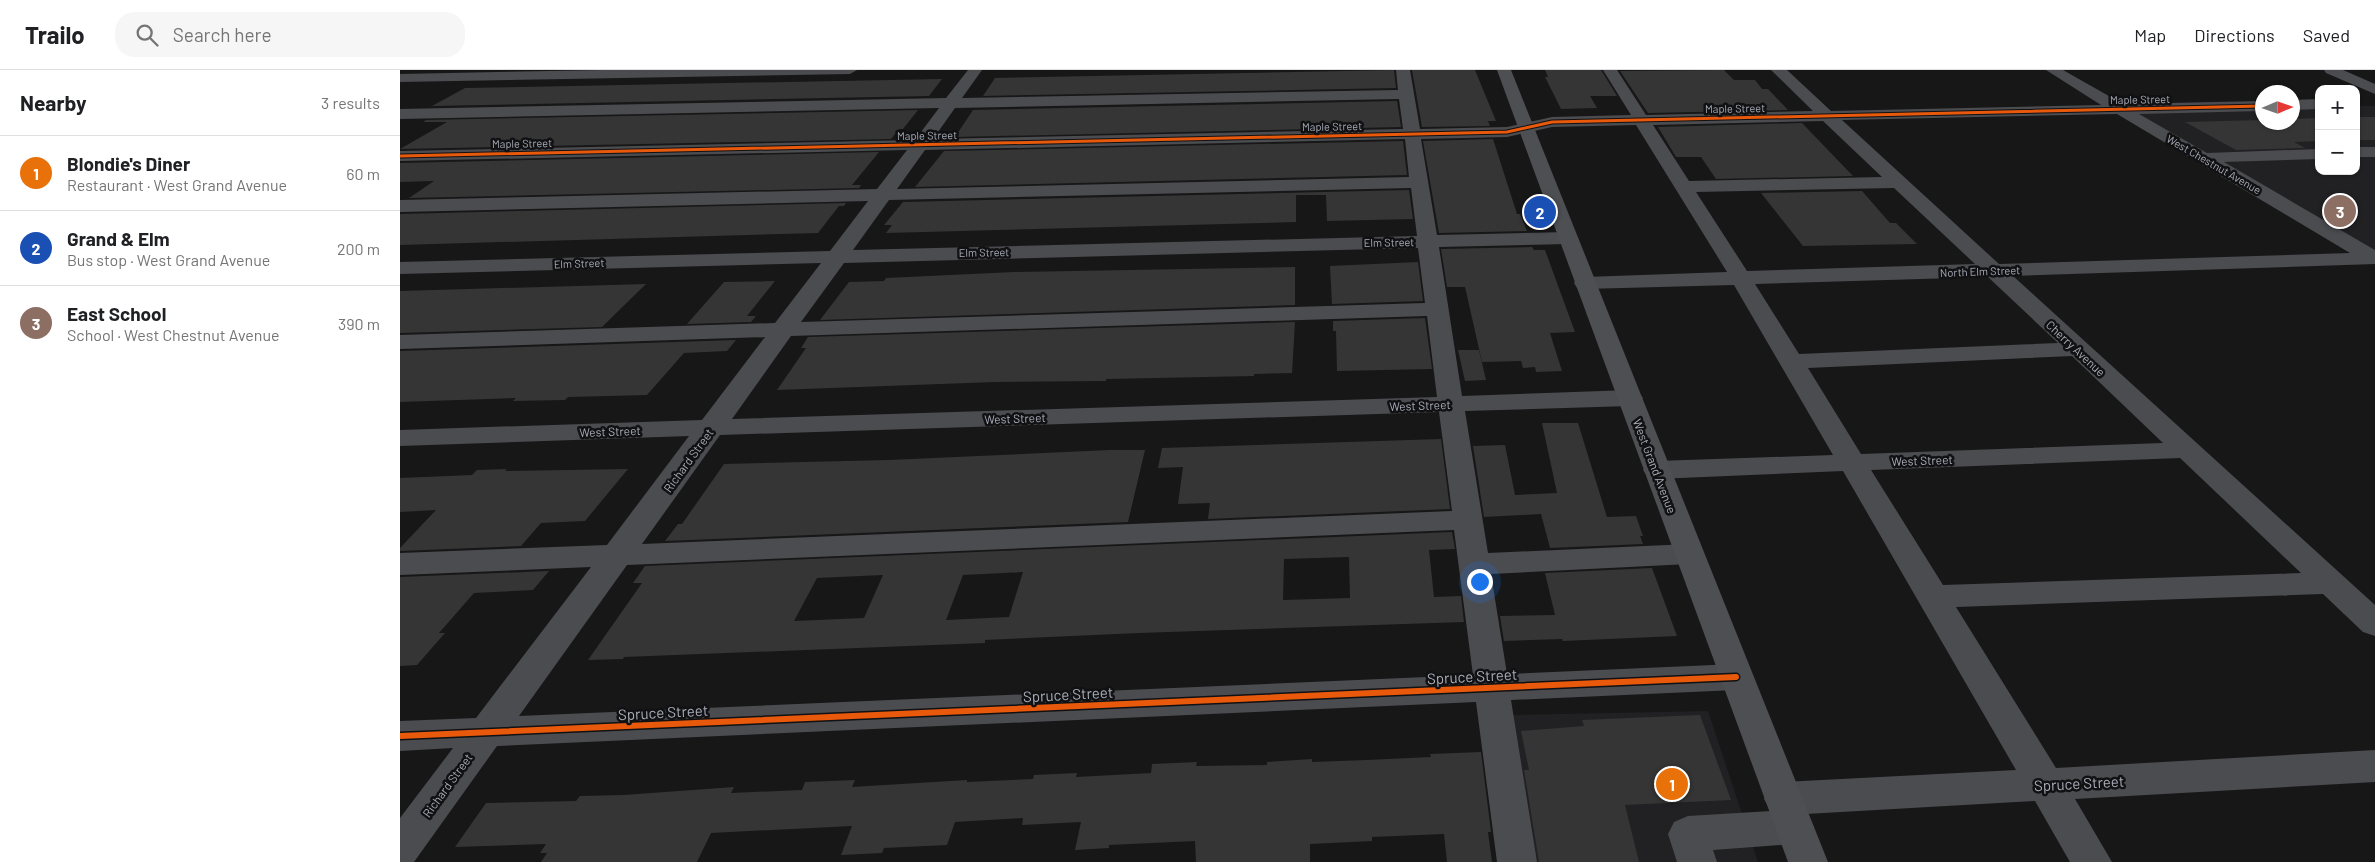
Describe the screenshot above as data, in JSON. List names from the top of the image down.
{
  "streets": {
    "main road": ["West Grand Avenue"],
    "street": [
      "Maple Street",
      "West Chestnut Avenue",
      "Elm Street",
      "North Elm Street",
      "Cherry Avenue",
      "West Street",
      "Richard Street",
      "Spruce Street"
    ]
  },
  "crossings": [
    ["Maple Street", "West Chestnut Avenue"],
    ["Maple Street", "Cherry Avenue"],
    ["Maple Street", "Richard Street"],
    ["Maple Street", "West Grand Avenue"],
    ["West Chestnut Avenue", "North Elm Street"],
    ["Elm Street", "Richard Street"],
    ["Elm Street", "West Grand Avenue"],
    ["North Elm Street", "Cherry Avenue"],
    ["North Elm Street", "West Grand Avenue"],
    ["Cherry Avenue", "West Street"],
    ["West Street", "Richard Street"],
    ["West Street", "West Grand Avenue"],
    ["Richard Street", "Spruce Street"],
    ["West Grand Avenue", "Spruce Street"]
  ],
  "north": "right",
  "page": {
    "header": "Trailo",
    "search": "Search here",
    "nav": ["Map", "Directions", "Saved"],
    "heading": ["Nearby", "3 results"],
    "map_buttons": ["+", "−"],
    "list": [
      {
        "mark": "1",
        "name": "Blondie's Diner",
        "note": "Restaurant · West Grand Avenue",
        "value": "60 m"
      },
      {
        "mark": "2",
        "name": "Grand & Elm",
        "note": "Bus stop · West Grand Avenue",
        "value": "200 m"
      },
      {
        "mark": "3",
        "name": "East School",
        "note": "School · West Chestnut Avenue",
        "value": "390 m"
      }
    ],
    "pins": ["3", "2", "1"]
  }
}
